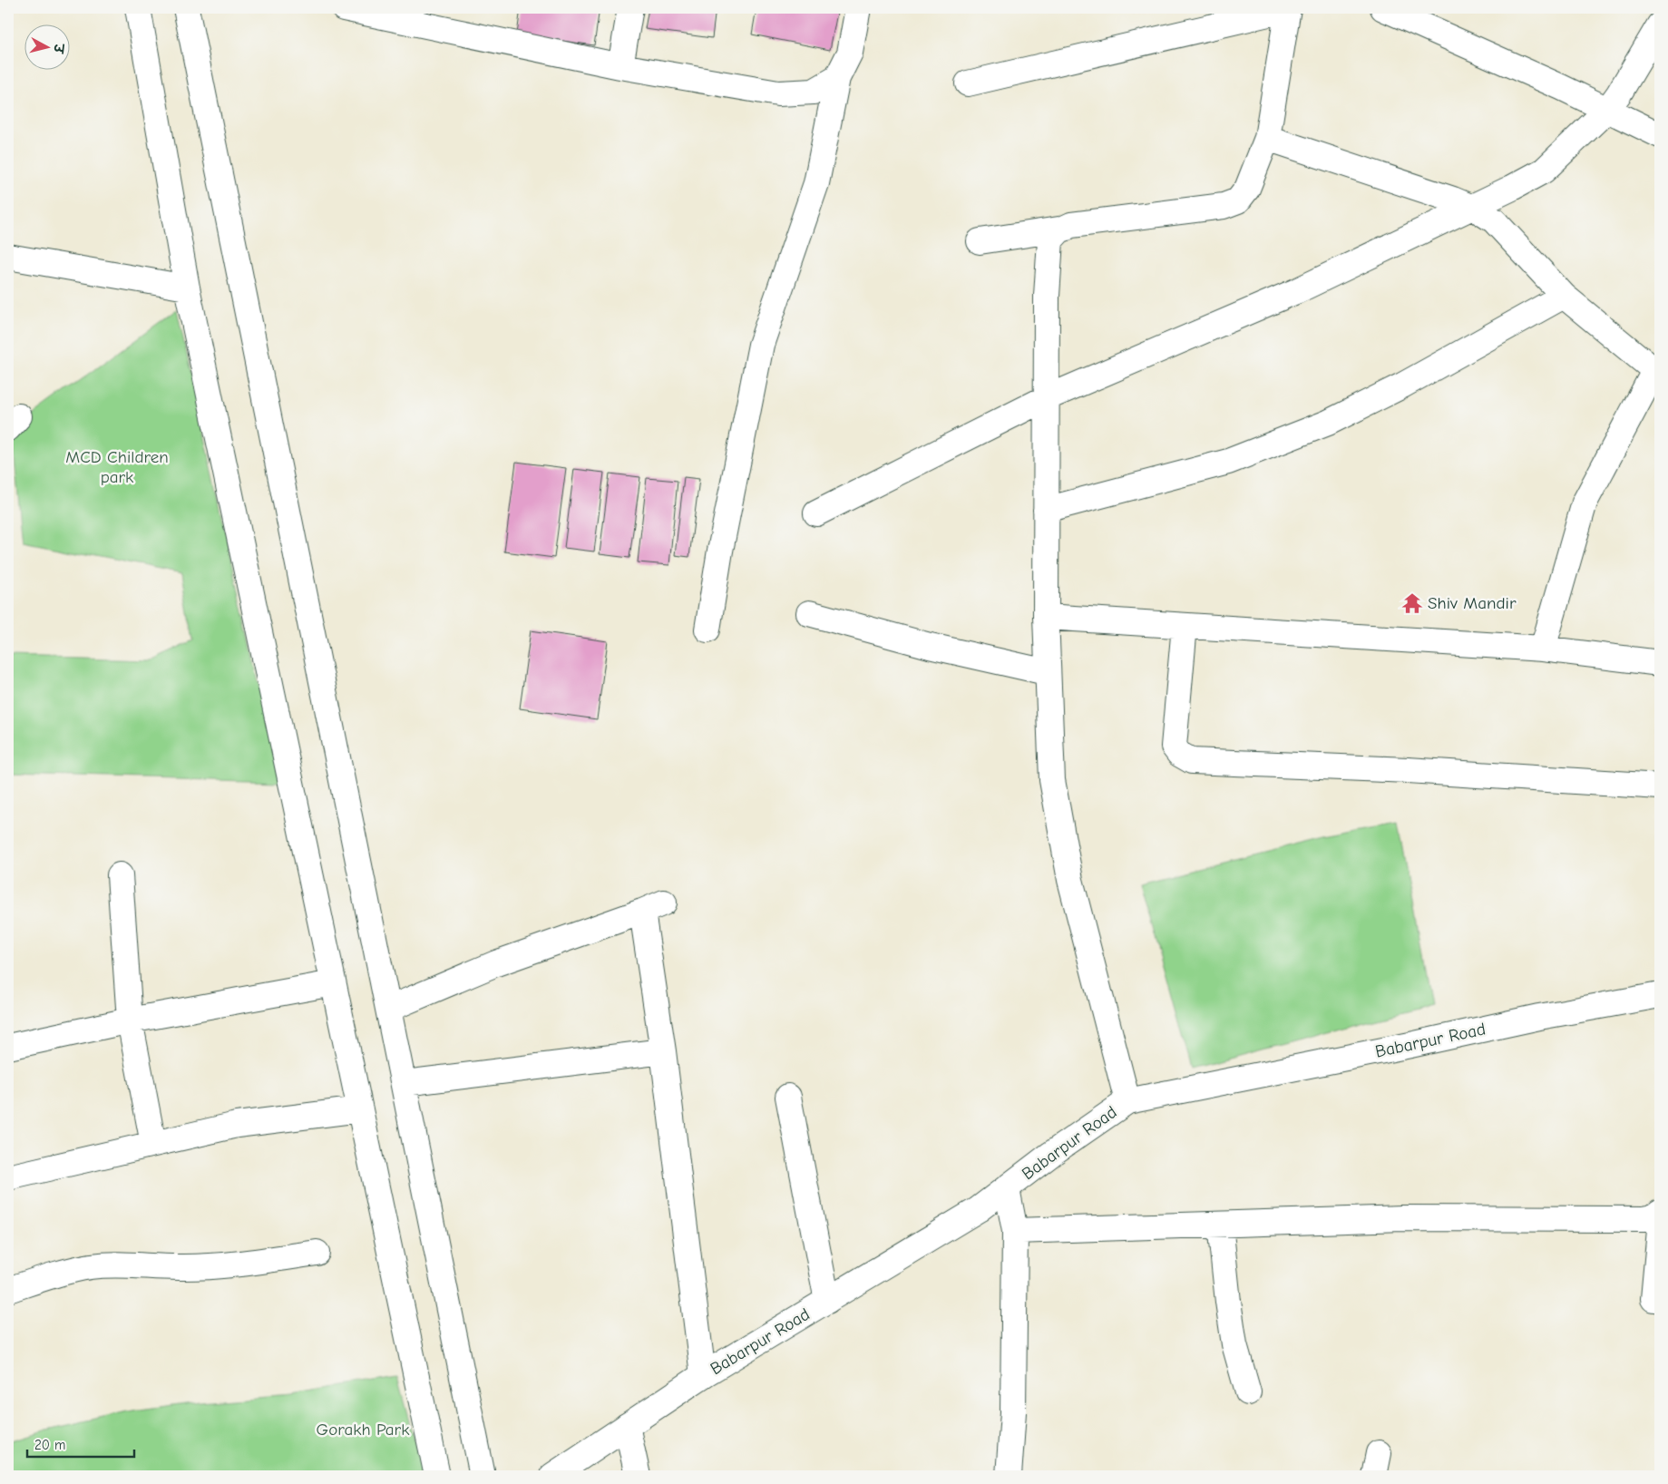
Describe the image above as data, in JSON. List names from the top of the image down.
{
  "streets": {
    "street": ["Babarpur Road"]
  },
  "parks": ["MCD Children park", "Gorakh Park"],
  "places": {
    "temple": ["Shiv Mandir"]
  },
  "scale_bar": "20 m",
  "north": "right"
}
